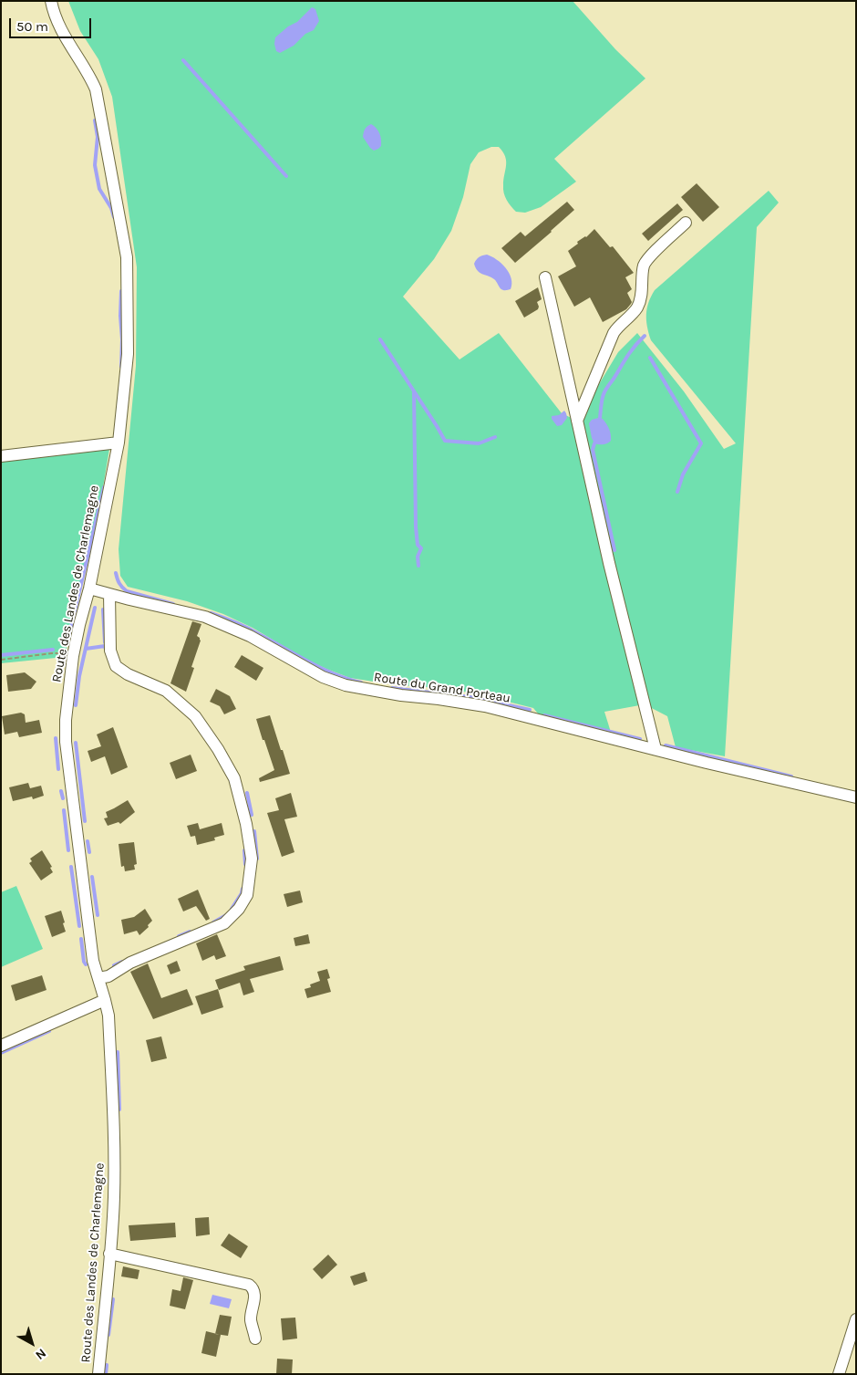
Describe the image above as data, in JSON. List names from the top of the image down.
{
  "streets": {
    "street": ["Route des Landes de Charlemagne", "Route du Grand Porteau"]
  },
  "crossings": [
    ["Route des Landes de Charlemagne", "Route du Grand Porteau"]
  ],
  "scale_bar": "50 m",
  "north": "bottom right"
}
